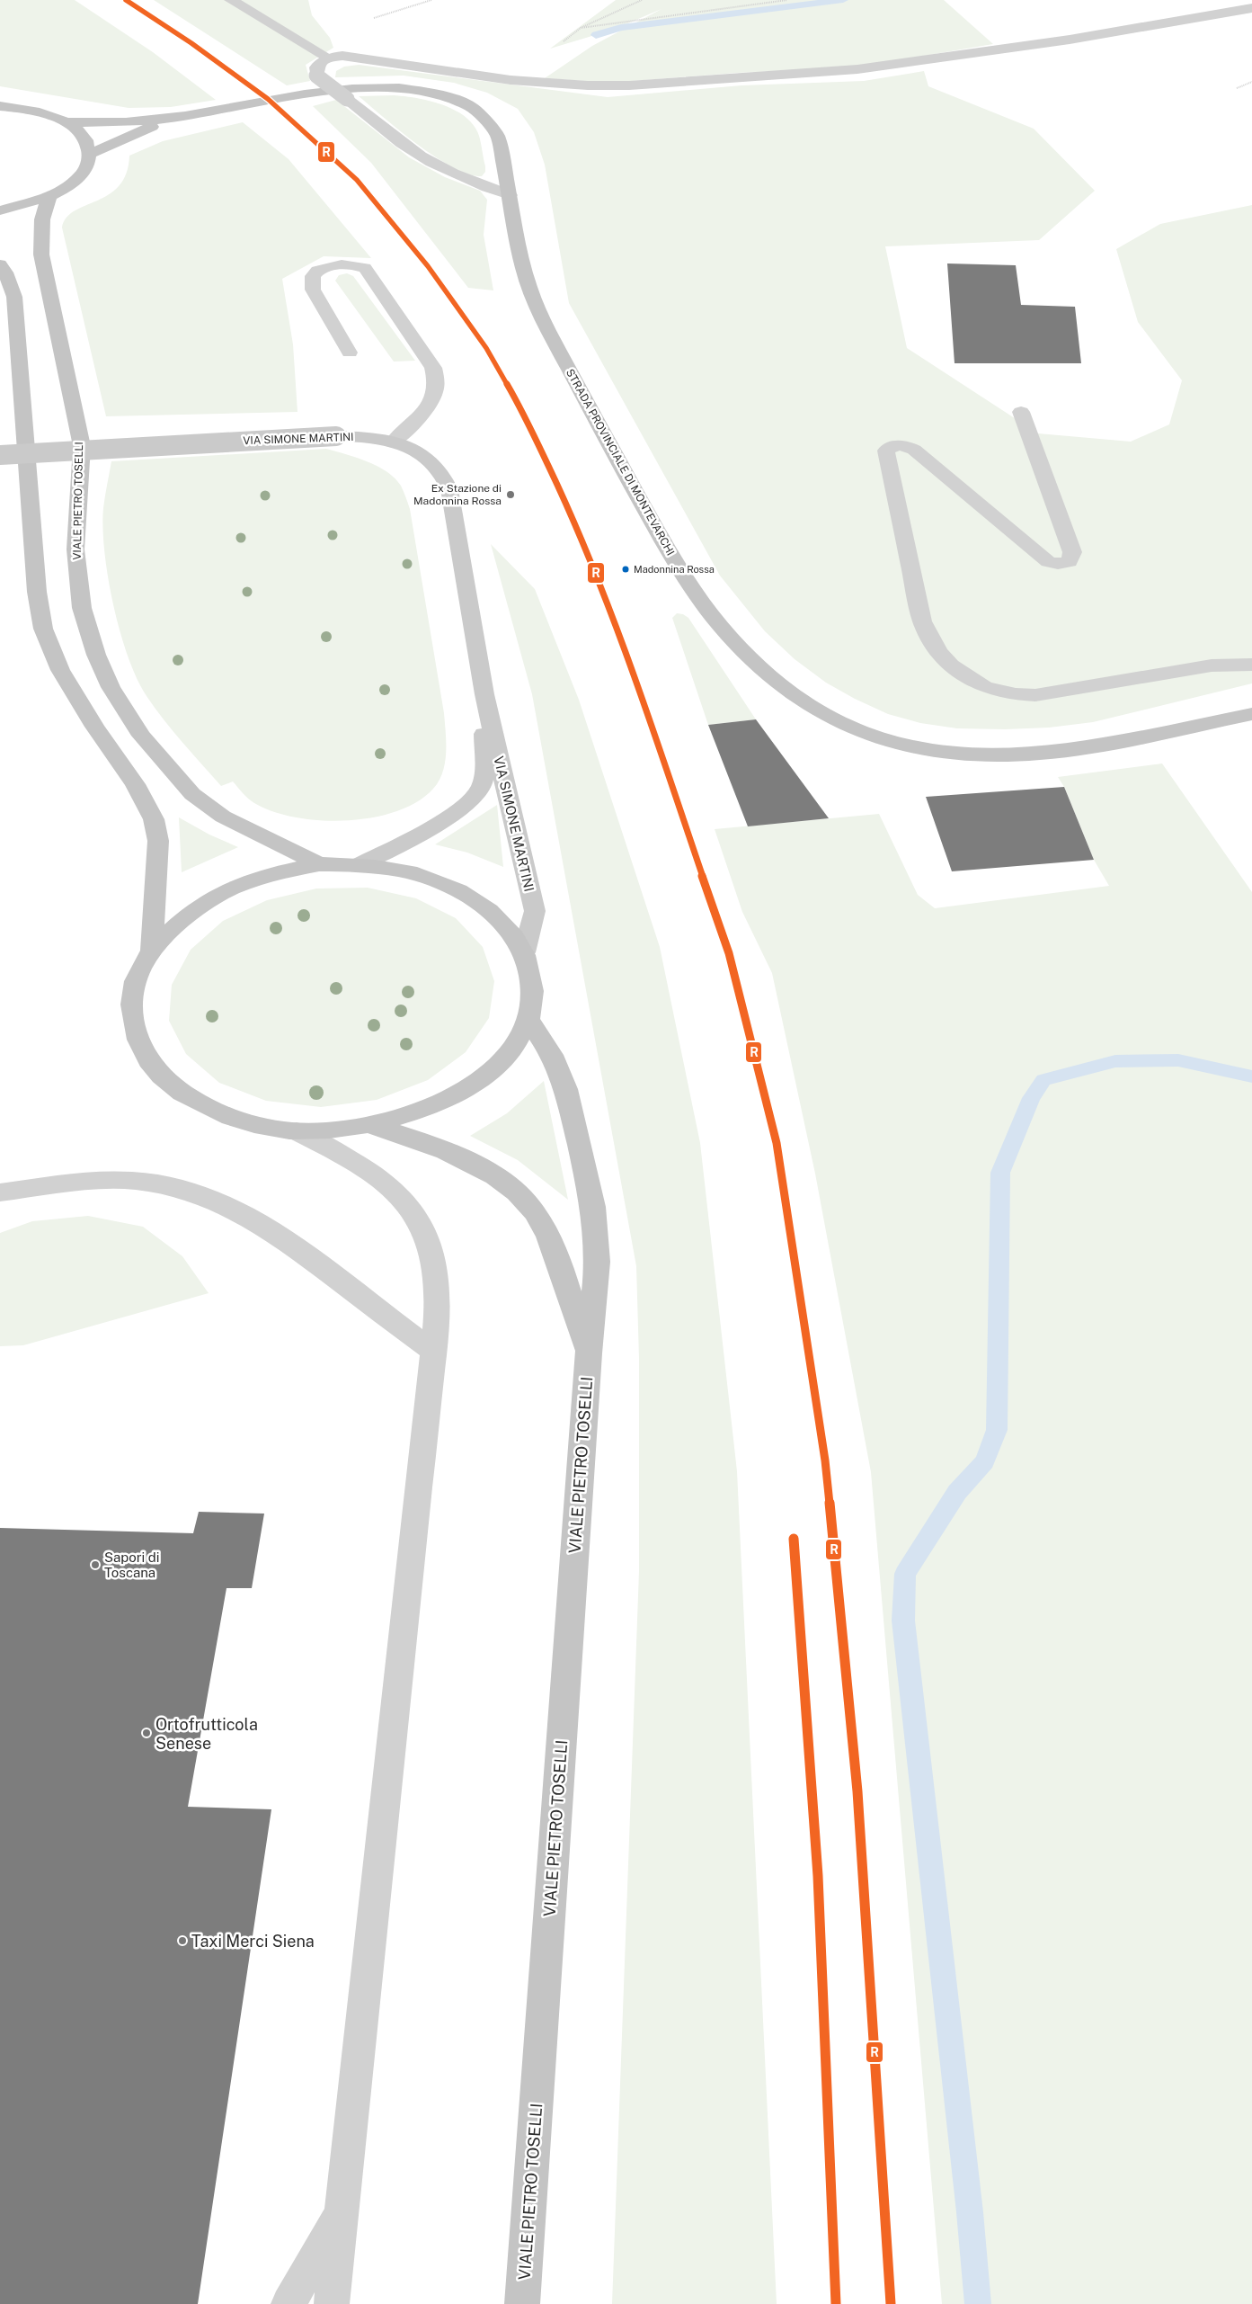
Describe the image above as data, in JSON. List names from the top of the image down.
{
  "streets": {
    "main road": ["STRADA PROVINCIALE DI MONTEVARCHI", "VIALE PIETRO TOSELLI"],
    "street": ["VIA SIMONE MARTINI"]
  },
  "crossings": [
    ["VIA SIMONE MARTINI", "VIALE PIETRO TOSELLI"]
  ],
  "places": [
    "Ex Stazione di Madonnina Rossa",
    "Madonnina Rossa",
    "Sapori di Toscana",
    "Ortofrutticola Senese",
    "Taxi Merci Siena"
  ],
  "lines": ["transit line R"]
}
